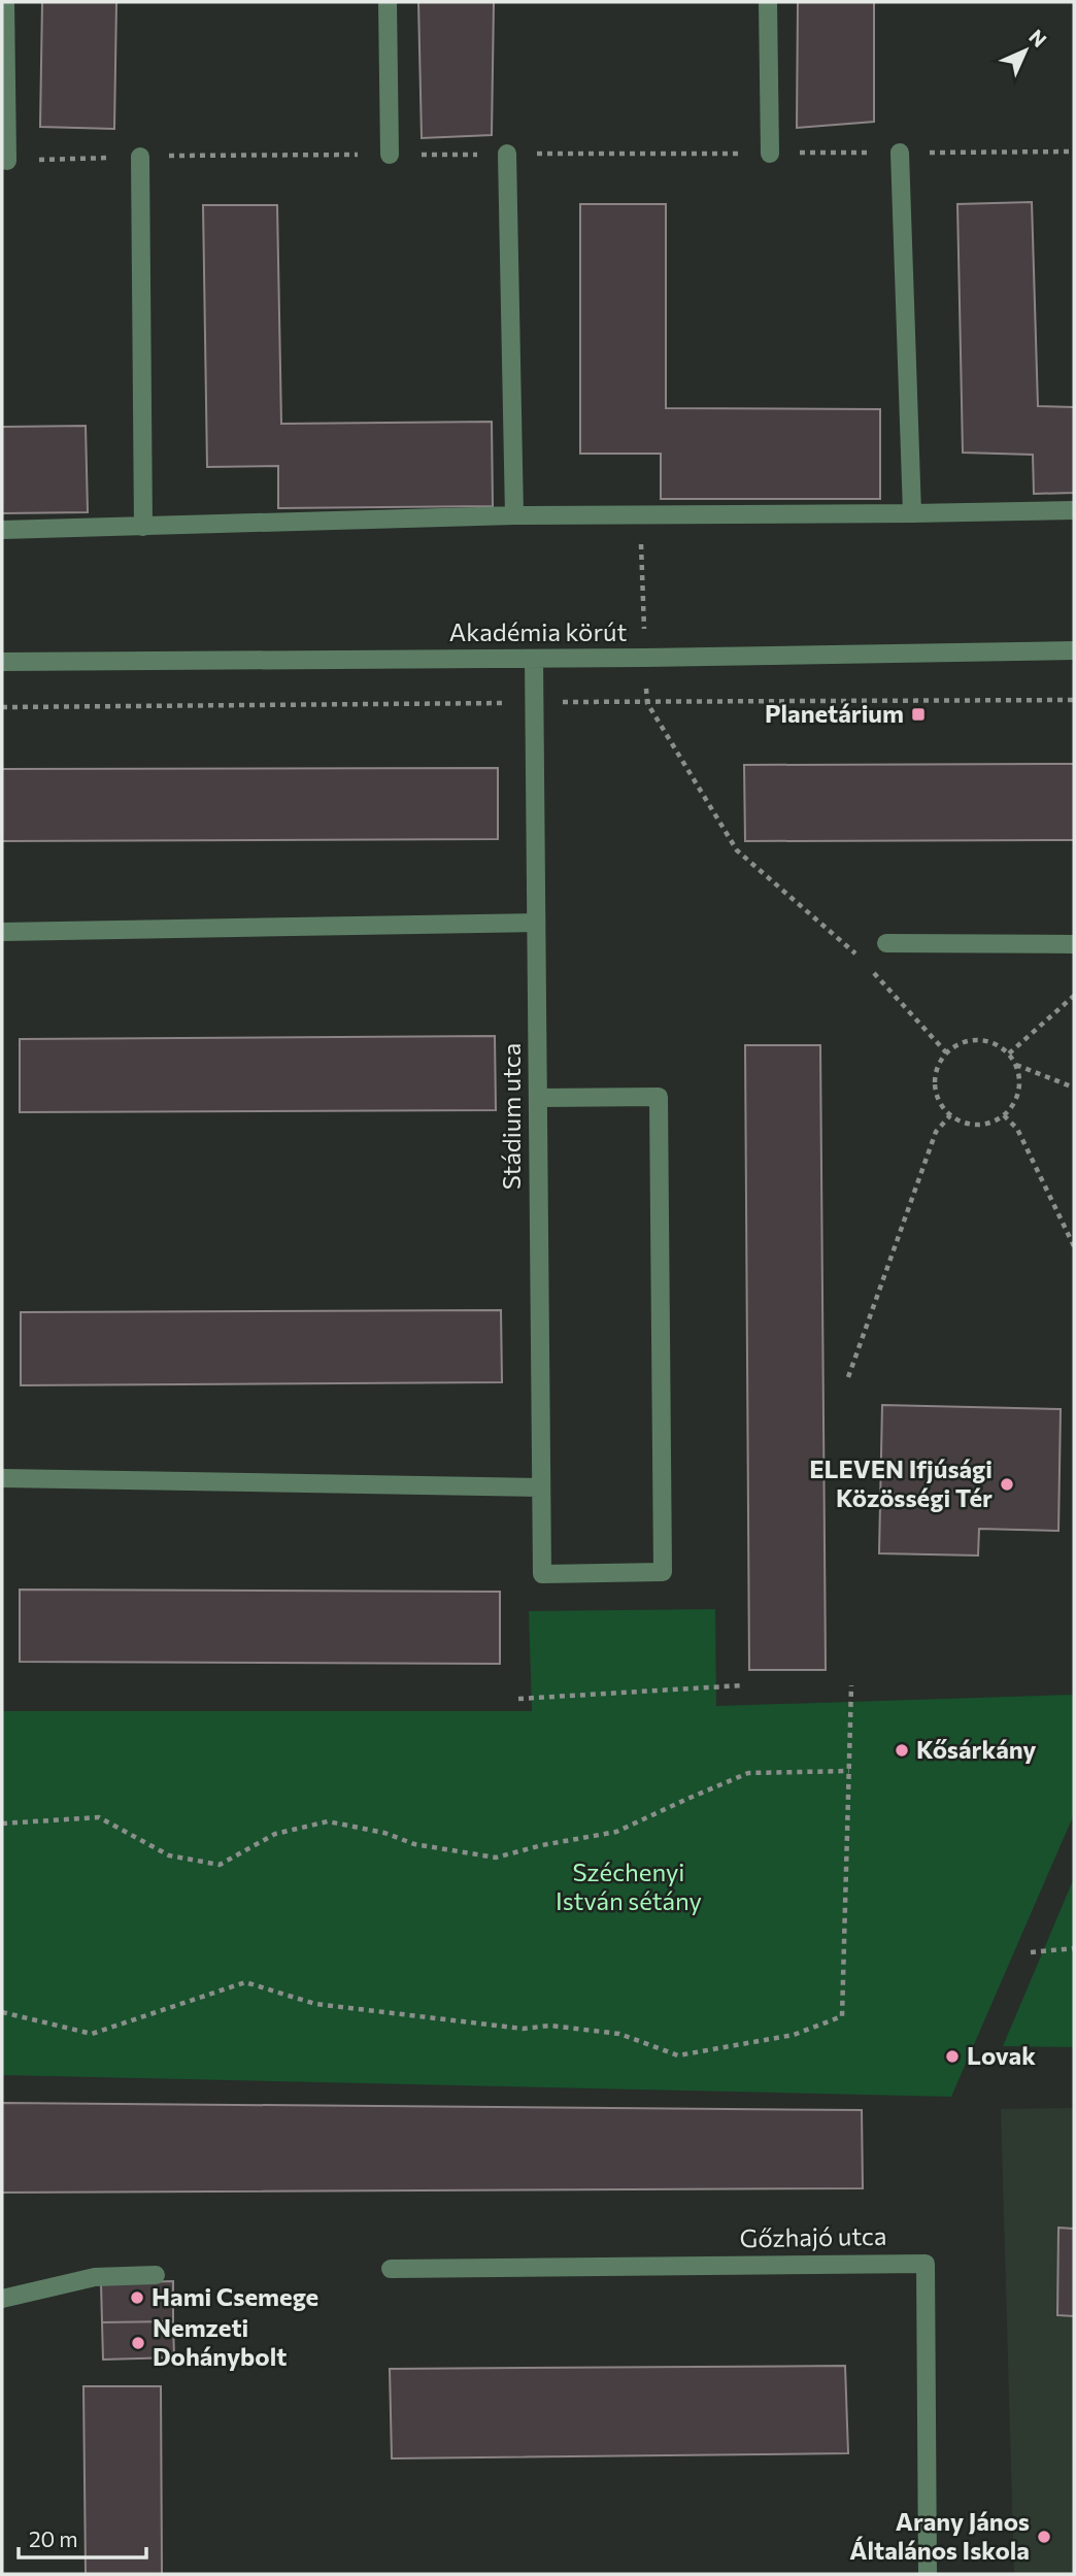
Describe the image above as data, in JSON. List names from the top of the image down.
{
  "streets": {
    "street": ["Akadémia körút", "Stádium utca", "Gőzhajó utca"]
  },
  "crossings": [
    ["Akadémia körút", "Stádium utca"]
  ],
  "parks": ["Széchenyi István sétány"],
  "places": {
    "transit": ["Planetárium"],
    "other": [
      "ELEVEN Ifjúsági Közösségi Tér",
      "Kősárkány",
      "Lovak",
      "Hami Csemege",
      "Nemzeti Dohánybolt",
      "Arany János Általános Iskola"
    ]
  },
  "scale_bar": "20 m",
  "north": "top right"
}
